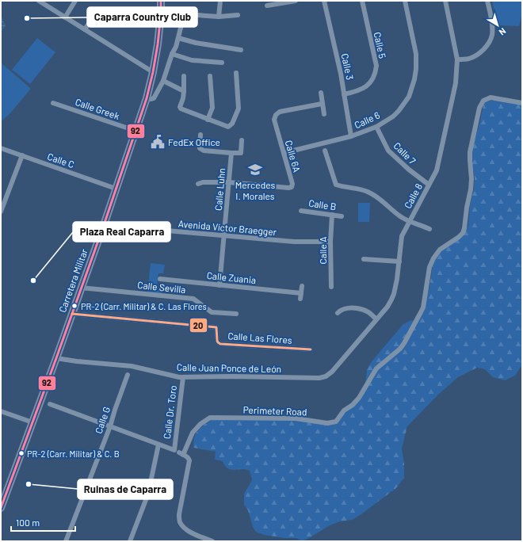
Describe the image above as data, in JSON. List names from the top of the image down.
{
  "streets": {
    "main road": ["Carretera Militar"],
    "street": [
      "Calle 5",
      "Calle 3",
      "Calle Greek",
      "Calle 6",
      "Calle 7",
      "Calle 6A",
      "Calle C",
      "Calle Luhn",
      "Calle 8",
      "Calle B",
      "Avenida Víctor Braegger",
      "Calle A",
      "Calle Zuania",
      "Calle Sevilla",
      "Calle Las Flores",
      "Calle Juan Ponce de León",
      "Perimeter Road",
      "Calle Dr. Toro",
      "Calle G"
    ]
  },
  "crossings": [
    ["Calle 5", "Calle 3"],
    ["Calle 3", "Calle 6"],
    ["Calle Greek", "Carretera Militar"],
    ["Calle 6", "Calle 7"],
    ["Calle 6", "Calle 6A"],
    ["Calle 7", "Calle 8"],
    ["Calle 6A", "Calle Luhn"],
    ["Calle C", "Carretera Militar"],
    ["Calle Luhn", "Avenida Víctor Braegger"],
    ["Calle Luhn", "Calle Zuania"],
    ["Calle 8", "Calle Juan Ponce de León"],
    ["Calle B", "Calle A"],
    ["Avenida Víctor Braegger", "Calle A"],
    ["Avenida Víctor Braegger", "Carretera Militar"],
    ["Carretera Militar", "Calle Sevilla"],
    ["Carretera Militar", "Calle Las Flores"],
    ["Carretera Militar", "Calle Juan Ponce de León"],
    ["Calle Juan Ponce de León", "Calle Dr. Toro"],
    ["Perimeter Road", "Calle Dr. Toro"]
  ],
  "places": {
    "other": [
      "Caparra Country Club",
      "Plaza Real Caparra",
      "PR-2 (Carr. Militar) & C. Las Flores",
      "PR-2 (Carr. Militar) & C. B",
      "Ruinas de Caparra"
    ],
    "public building": ["FedEx Office"],
    "school or university": ["Mercedes I. Morales"]
  },
  "lines": ["transit line 92", "transit line 20"],
  "scale_bar": "100 m",
  "north": "bottom right"
}
